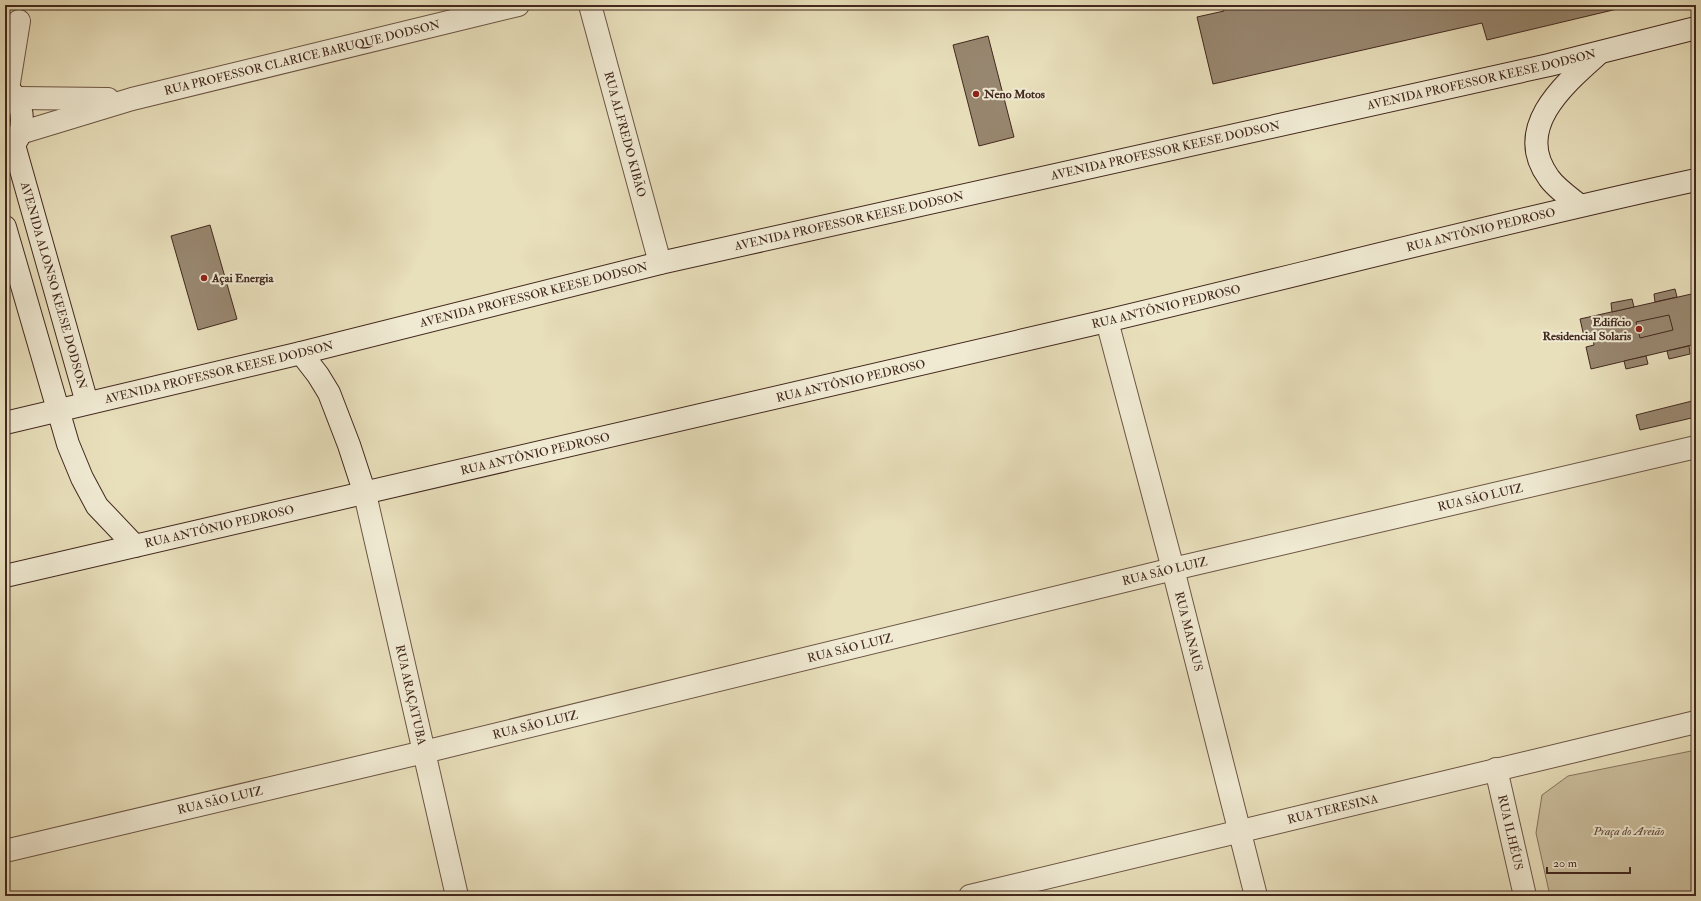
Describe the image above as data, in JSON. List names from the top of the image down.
{
  "streets": {
    "street": [
      "RUA PROFESSOR CLARICE BARUQUE DODSON",
      "AVENIDA PROFESSOR KEESE DODSON",
      "RUA ALFREDO KIBÃO",
      "RUA ANTÔNIO PEDROSO",
      "AVENIDA ALONSO KEESE DODSON",
      "RUA SÃO LUIZ",
      "RUA MANAUS",
      "RUA ARAÇATUBA",
      "RUA TERESINA",
      "RUA ILHÉUS"
    ]
  },
  "crossings": [
    ["RUA PROFESSOR CLARICE BARUQUE DODSON", "AVENIDA ALONSO KEESE DODSON"],
    ["AVENIDA PROFESSOR KEESE DODSON", "RUA ALFREDO KIBÃO"],
    ["AVENIDA PROFESSOR KEESE DODSON", "AVENIDA ALONSO KEESE DODSON"],
    ["AVENIDA PROFESSOR KEESE DODSON", "RUA ARAÇATUBA"],
    ["RUA ANTÔNIO PEDROSO", "RUA MANAUS"],
    ["RUA ANTÔNIO PEDROSO", "RUA ARAÇATUBA"],
    ["RUA SÃO LUIZ", "RUA MANAUS"],
    ["RUA SÃO LUIZ", "RUA ARAÇATUBA"],
    ["RUA MANAUS", "RUA TERESINA"],
    ["RUA TERESINA", "RUA ILHÉUS"]
  ],
  "parks": ["Praça do Areião"],
  "places": ["Neno Motos", "Açai Energia", "Edifício Residencial Solaris"],
  "scale_bar": "20 m"
}
